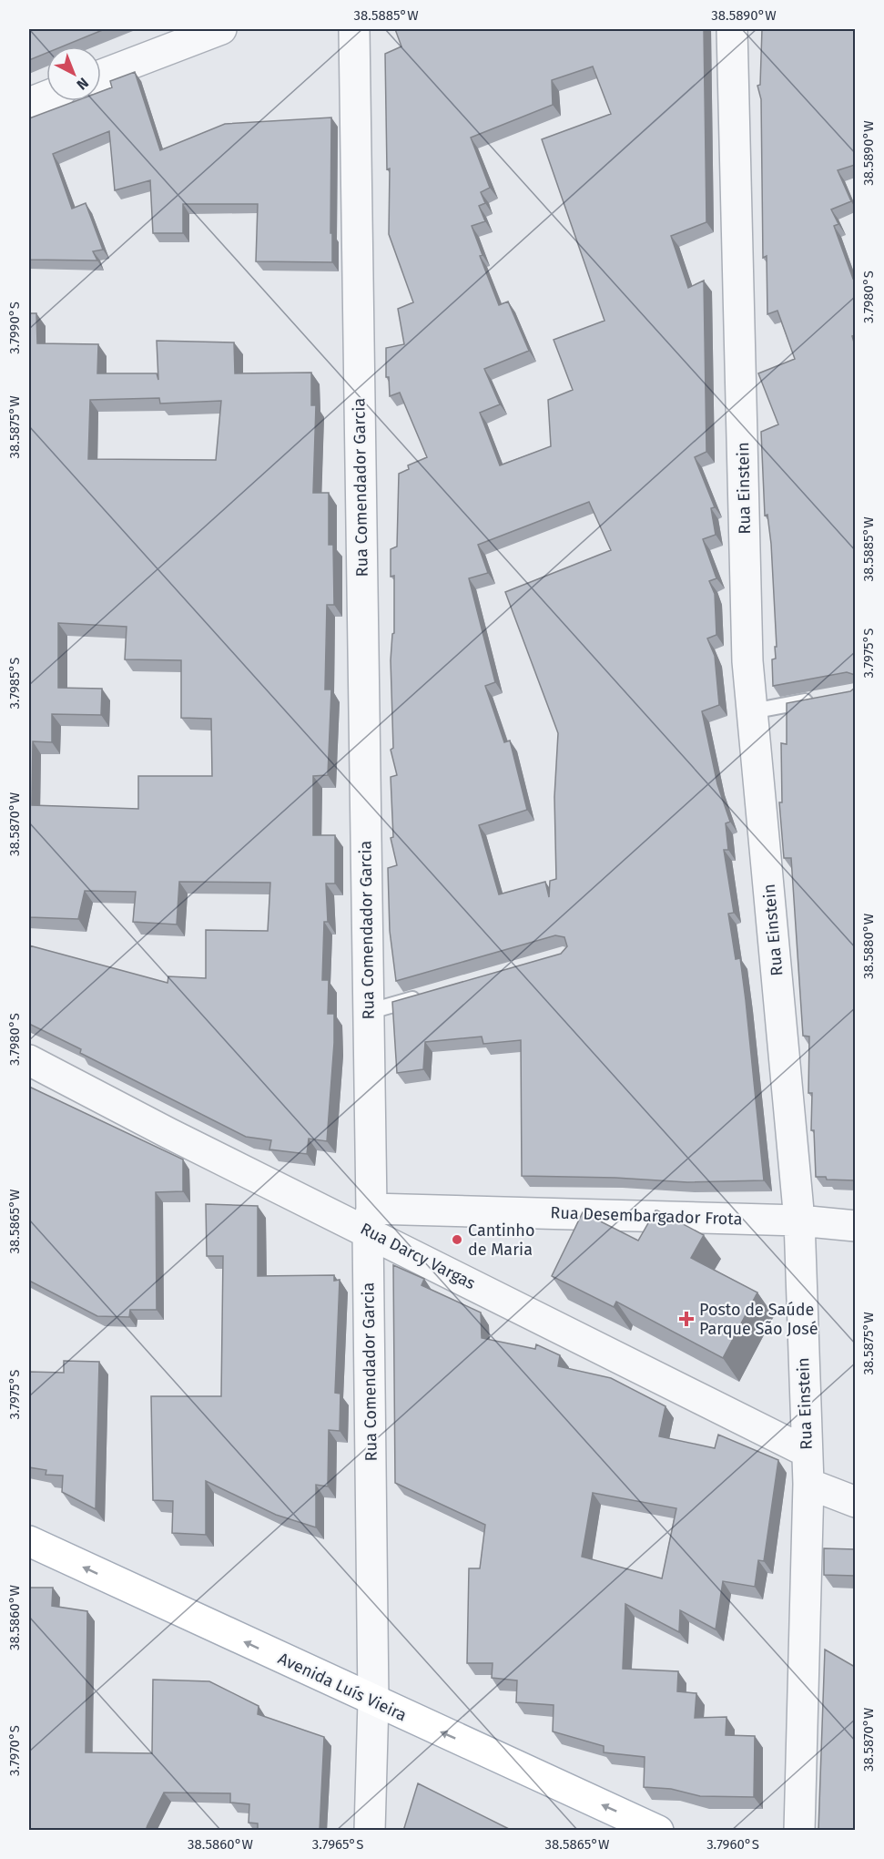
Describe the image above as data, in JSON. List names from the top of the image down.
{
  "streets": {
    "main road": ["Avenida Luís Vieira"],
    "street": [
      "Rua Comendador Garcia",
      "Rua Einstein",
      "Rua Desembargador Frota",
      "Rua Darcy Vargas"
    ]
  },
  "crossings": [
    ["Rua Comendador Garcia", "Rua Desembargador Frota"],
    ["Rua Comendador Garcia", "Rua Darcy Vargas"],
    ["Rua Comendador Garcia", "Avenida Luís Vieira"],
    ["Rua Einstein", "Rua Desembargador Frota"],
    ["Rua Einstein", "Rua Darcy Vargas"],
    ["Rua Desembargador Frota", "Rua Darcy Vargas"]
  ],
  "one_way": ["Avenida Luís Vieira"],
  "places": {
    "other": ["Cantinho de Maria"],
    "health": ["Posto de Saúde Parque São José"]
  },
  "north": "bottom right",
  "coordinates": [
    "38.5885°W",
    "38.5890°W",
    "3.7980°S",
    "3.7990°S",
    "38.5875°W",
    "3.7975°S",
    "3.7985°S",
    "38.5870°W",
    "38.5880°W",
    "38.5865°W",
    "38.5860°W",
    "3.7970°S",
    "3.7965°S",
    "3.7960°S"
  ]
}
